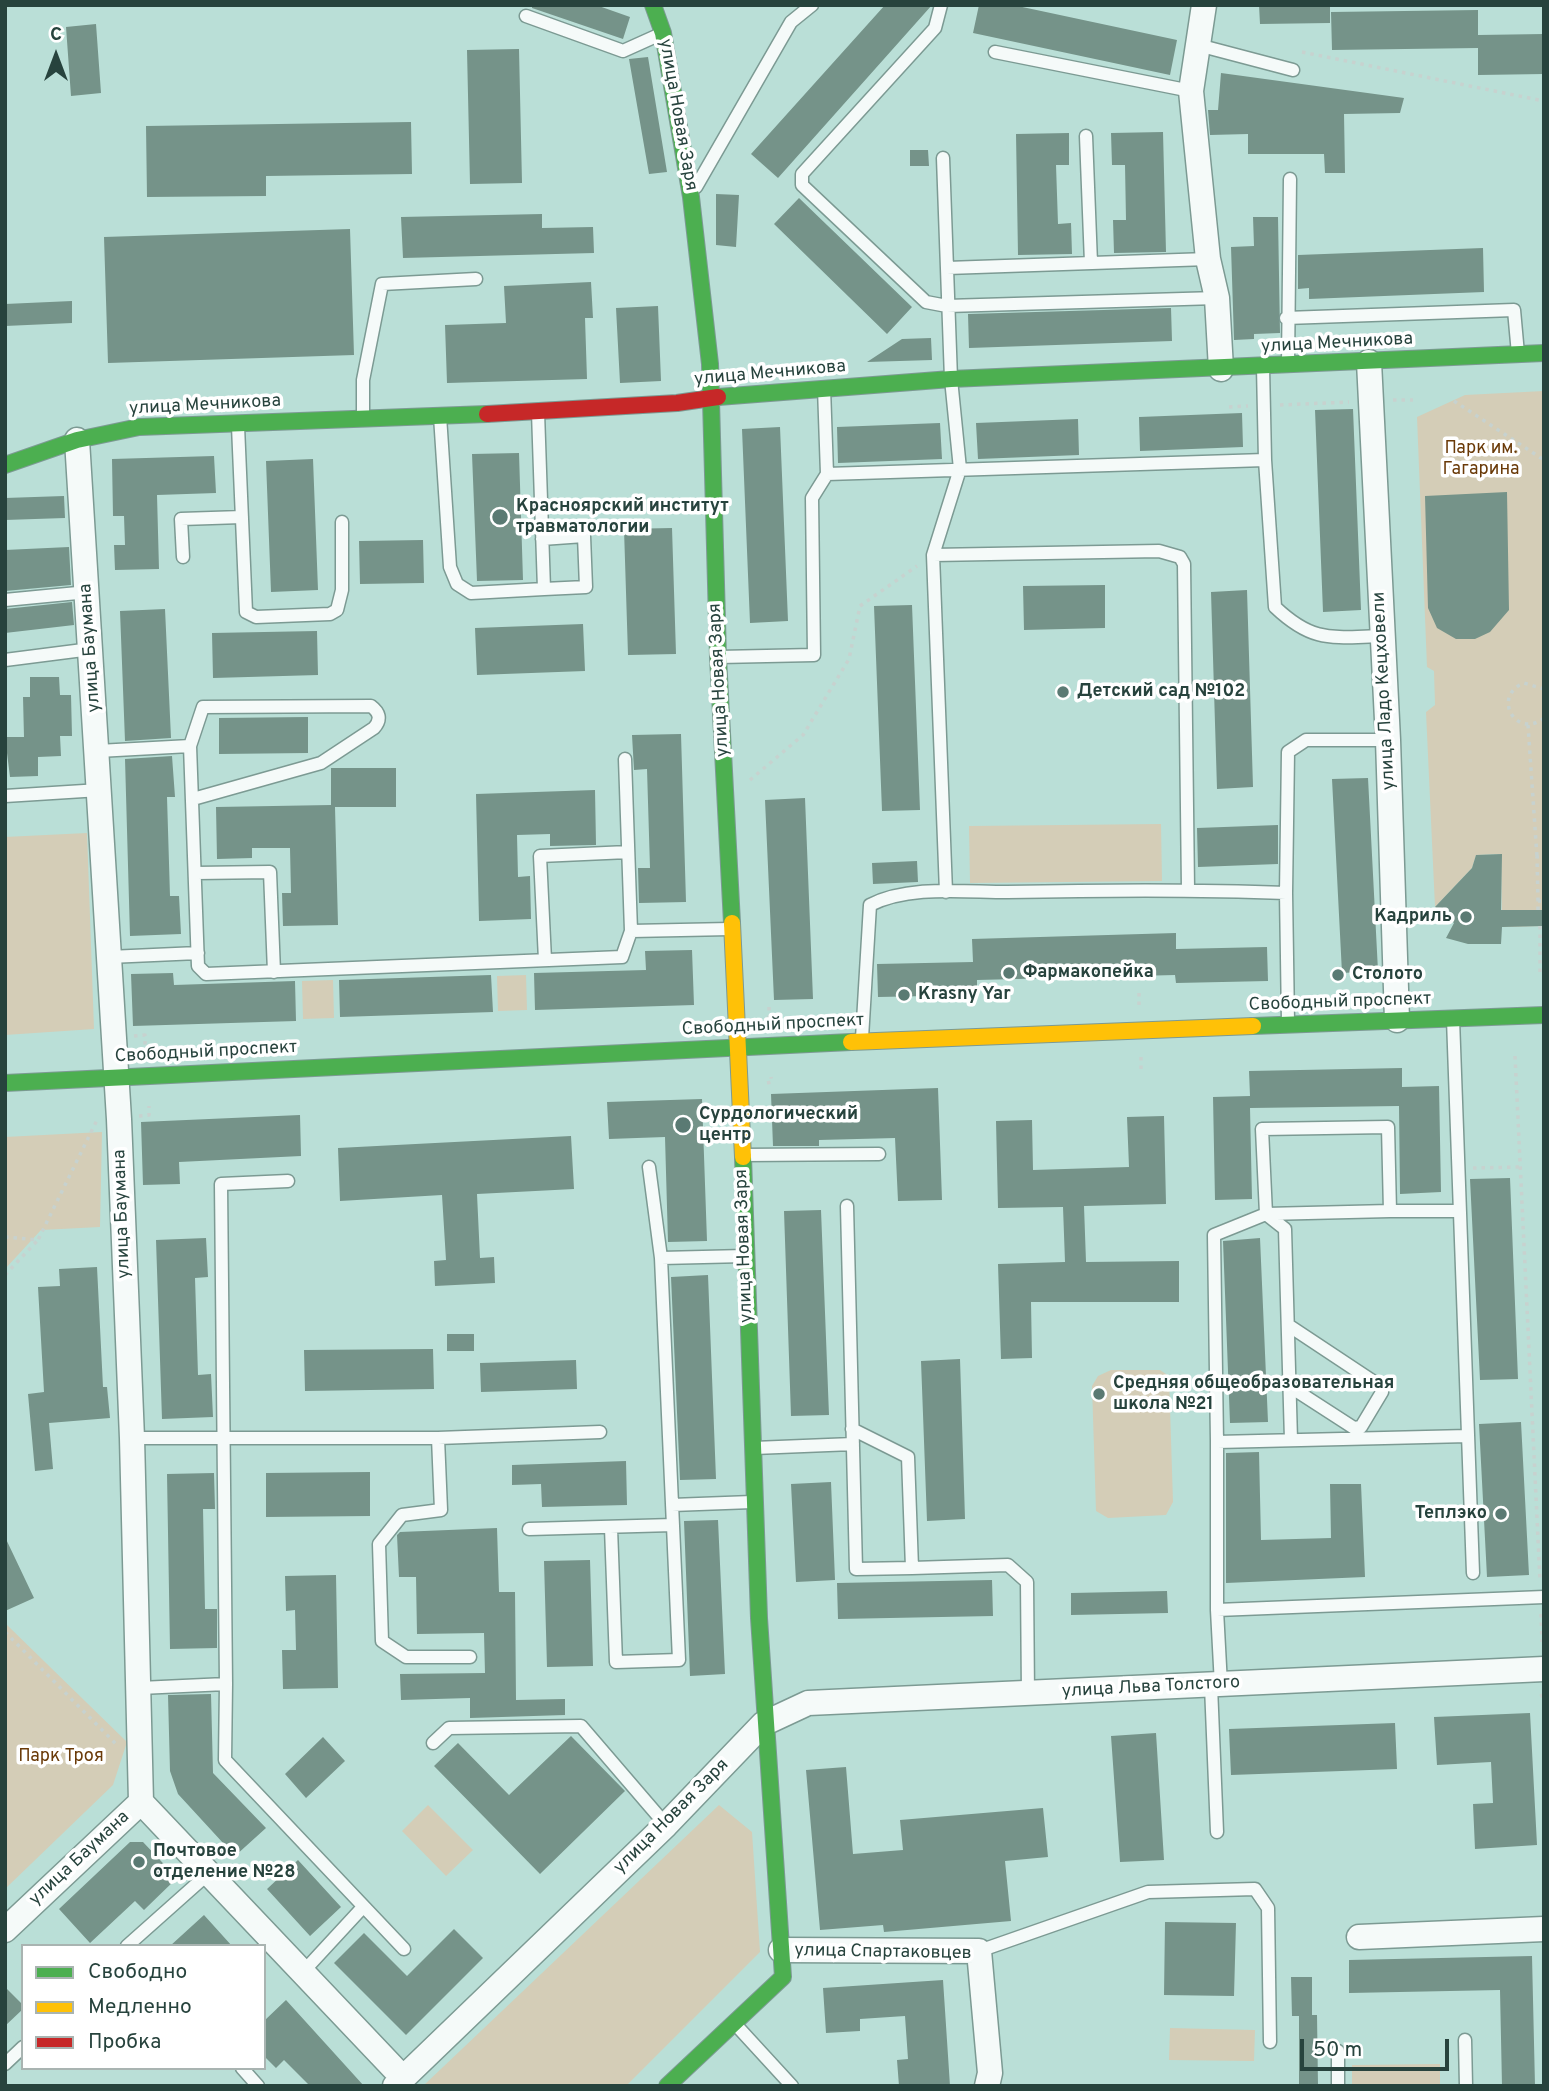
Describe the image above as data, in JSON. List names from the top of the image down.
{
  "streets": {
    "street": [
      "улица Новая Заря",
      "улица Мечникова",
      "улица Баумана",
      "улица Ладо Кецховели",
      "Свободный проспект",
      "улица Льва Толстого",
      "улица Спартаковцев"
    ]
  },
  "crossings": [
    ["улица Новая Заря", "улица Мечникова"],
    ["улица Новая Заря", "Свободный проспект"],
    ["улица Новая Заря", "улица Льва Толстого"],
    ["улица Мечникова", "улица Баумана"],
    ["улица Мечникова", "улица Ладо Кецховели"],
    ["улица Баумана", "Свободный проспект"],
    ["улица Ладо Кецховели", "Свободный проспект"]
  ],
  "parks": ["Парк им. Гагарина", "Парк Троя"],
  "places": [
    "Красноярский институт травматологии",
    "Детский сад №102",
    "Кадриль",
    "Фармакопейка",
    "Столото",
    "Krasny Yar",
    "Сурдологический центр",
    "Средняя общеобразовательная школа №21",
    "Теплэко",
    "Почтовое отделение №28"
  ],
  "legend": ["Свободно", "Медленно", "Пробка"],
  "scale_bar": "50 m",
  "north": "top"
}
